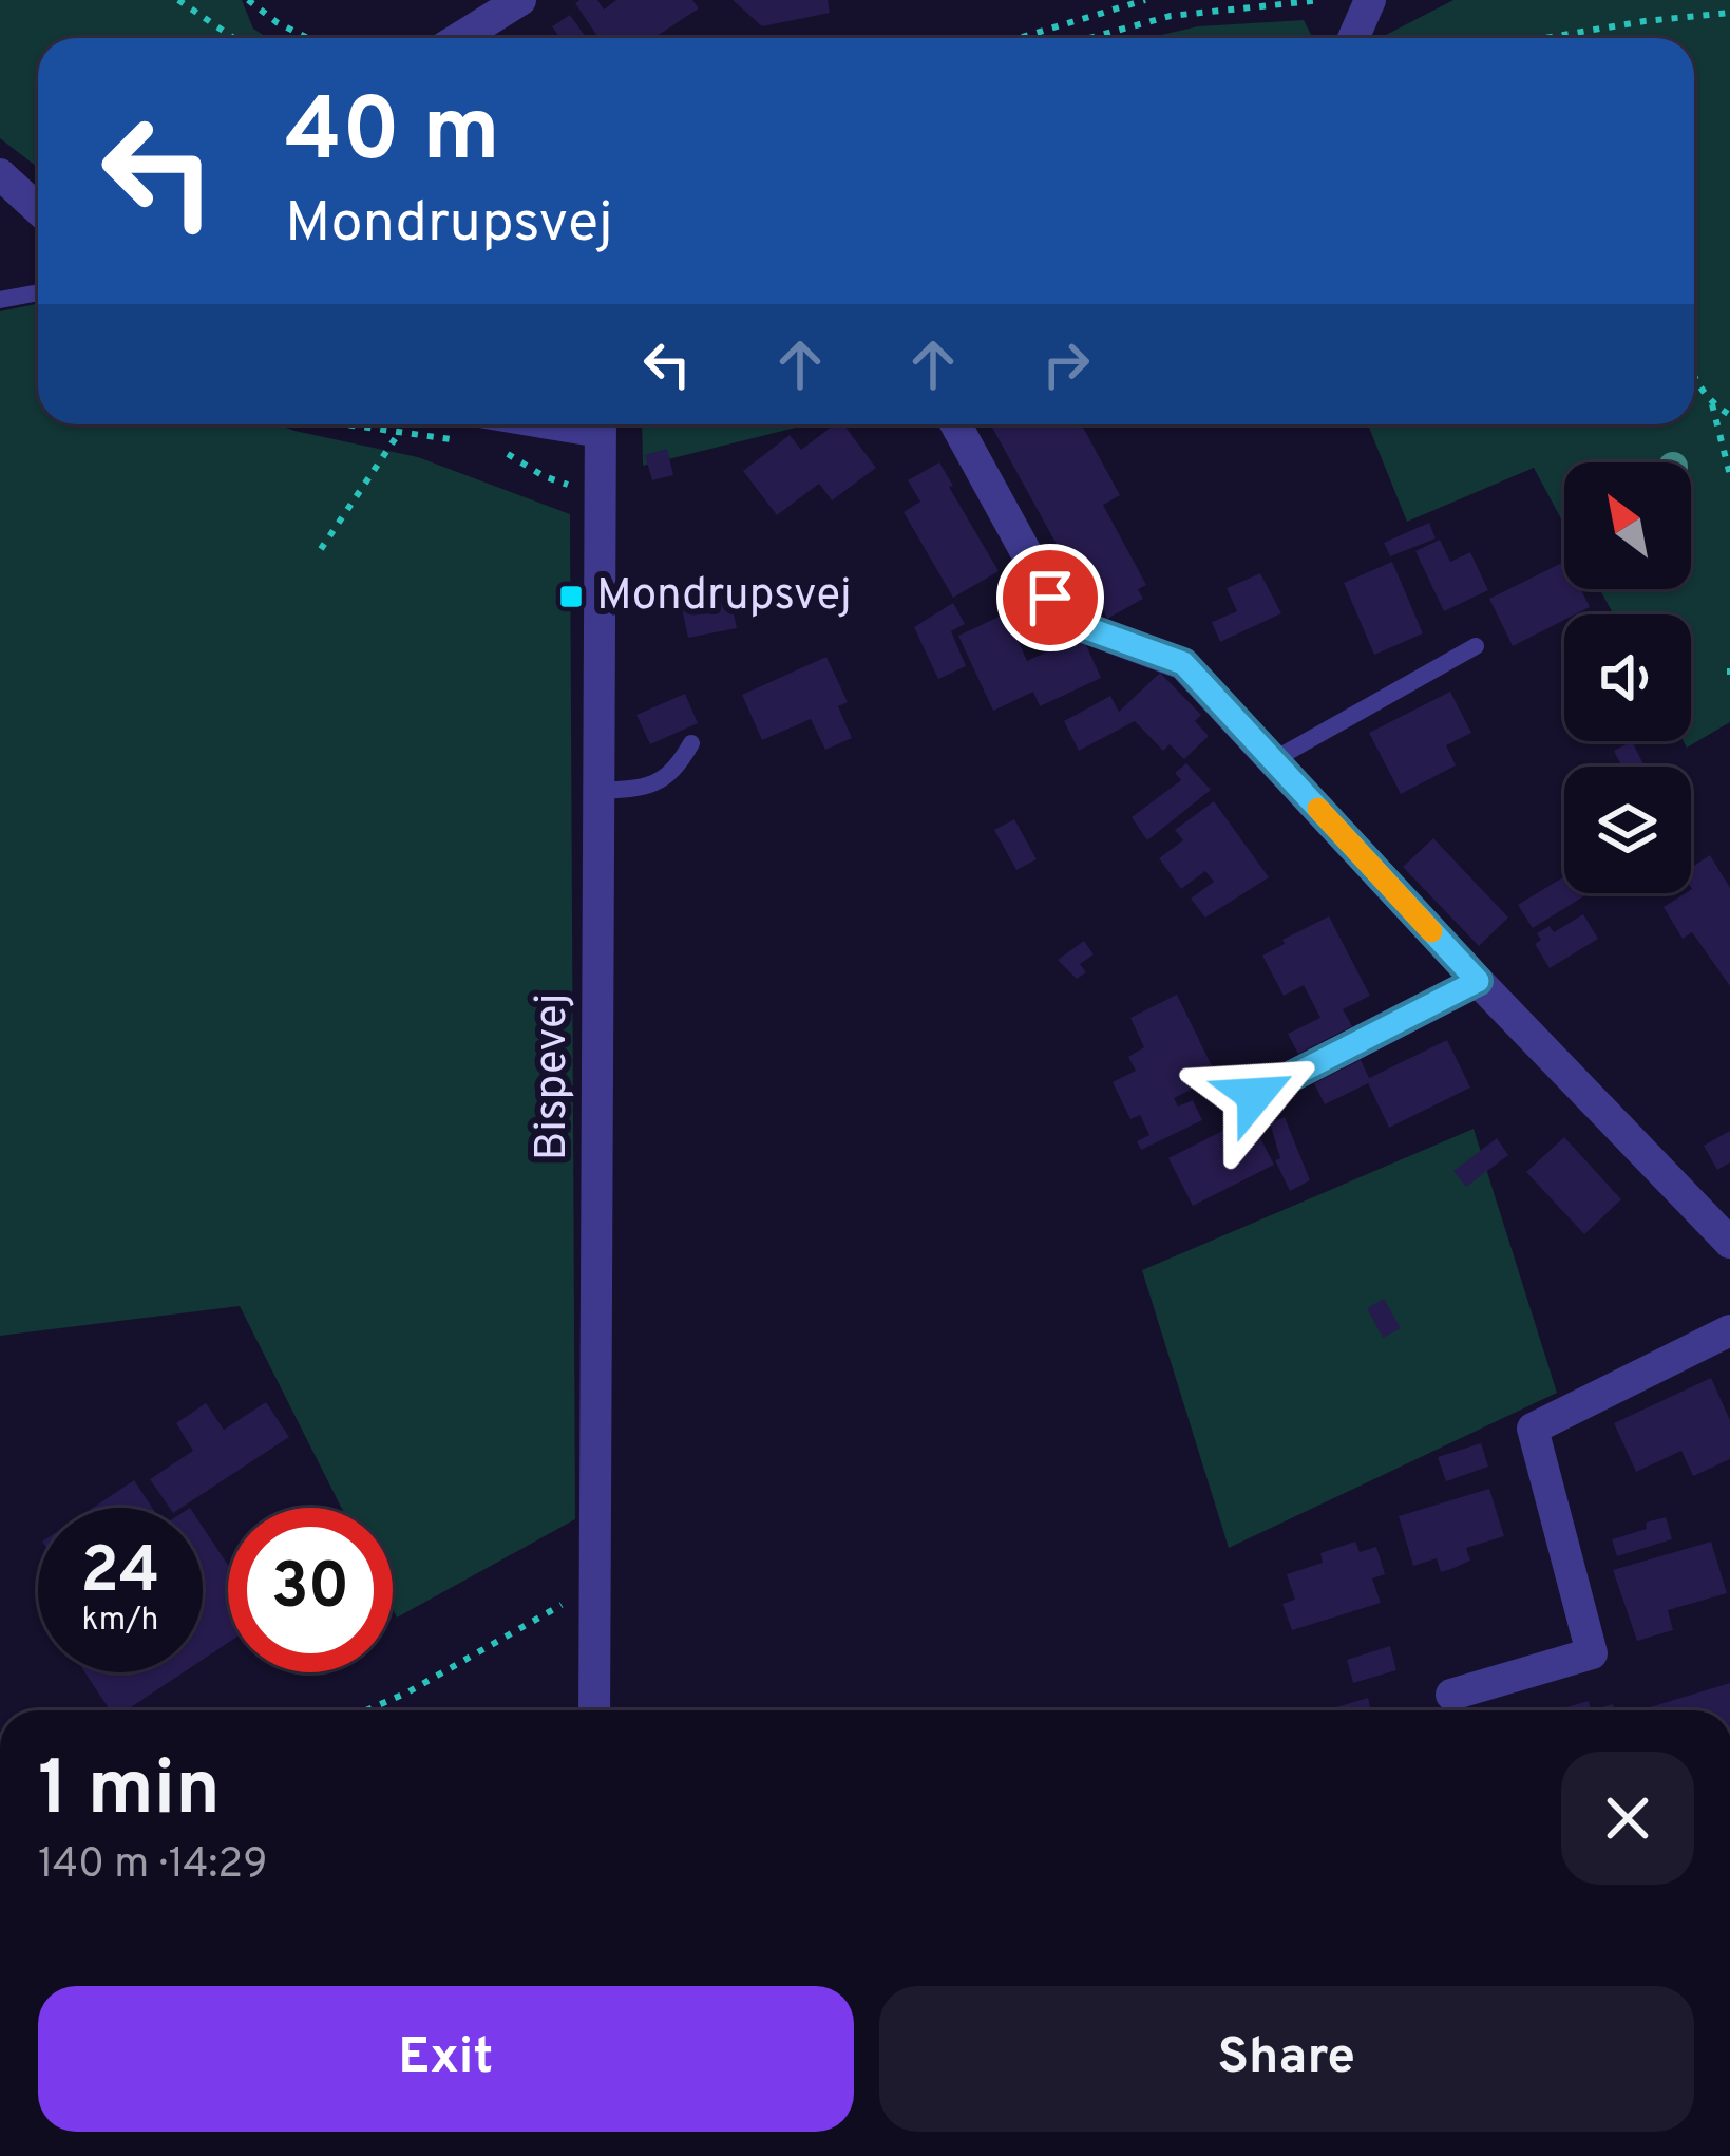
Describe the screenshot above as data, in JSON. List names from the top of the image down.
{
  "streets": {
    "street": ["Bispevej"]
  },
  "places": {
    "transit": ["Mondrupsvej"]
  },
  "north": "top left",
  "page": {
    "turn": ["40 m", "Mondrupsvej"],
    "speed": "24 km/h",
    "limit": "30",
    "heading": ["1 min", "140 m · 14:29"],
    "buttons": ["Exit", "Share"]
  }
}
